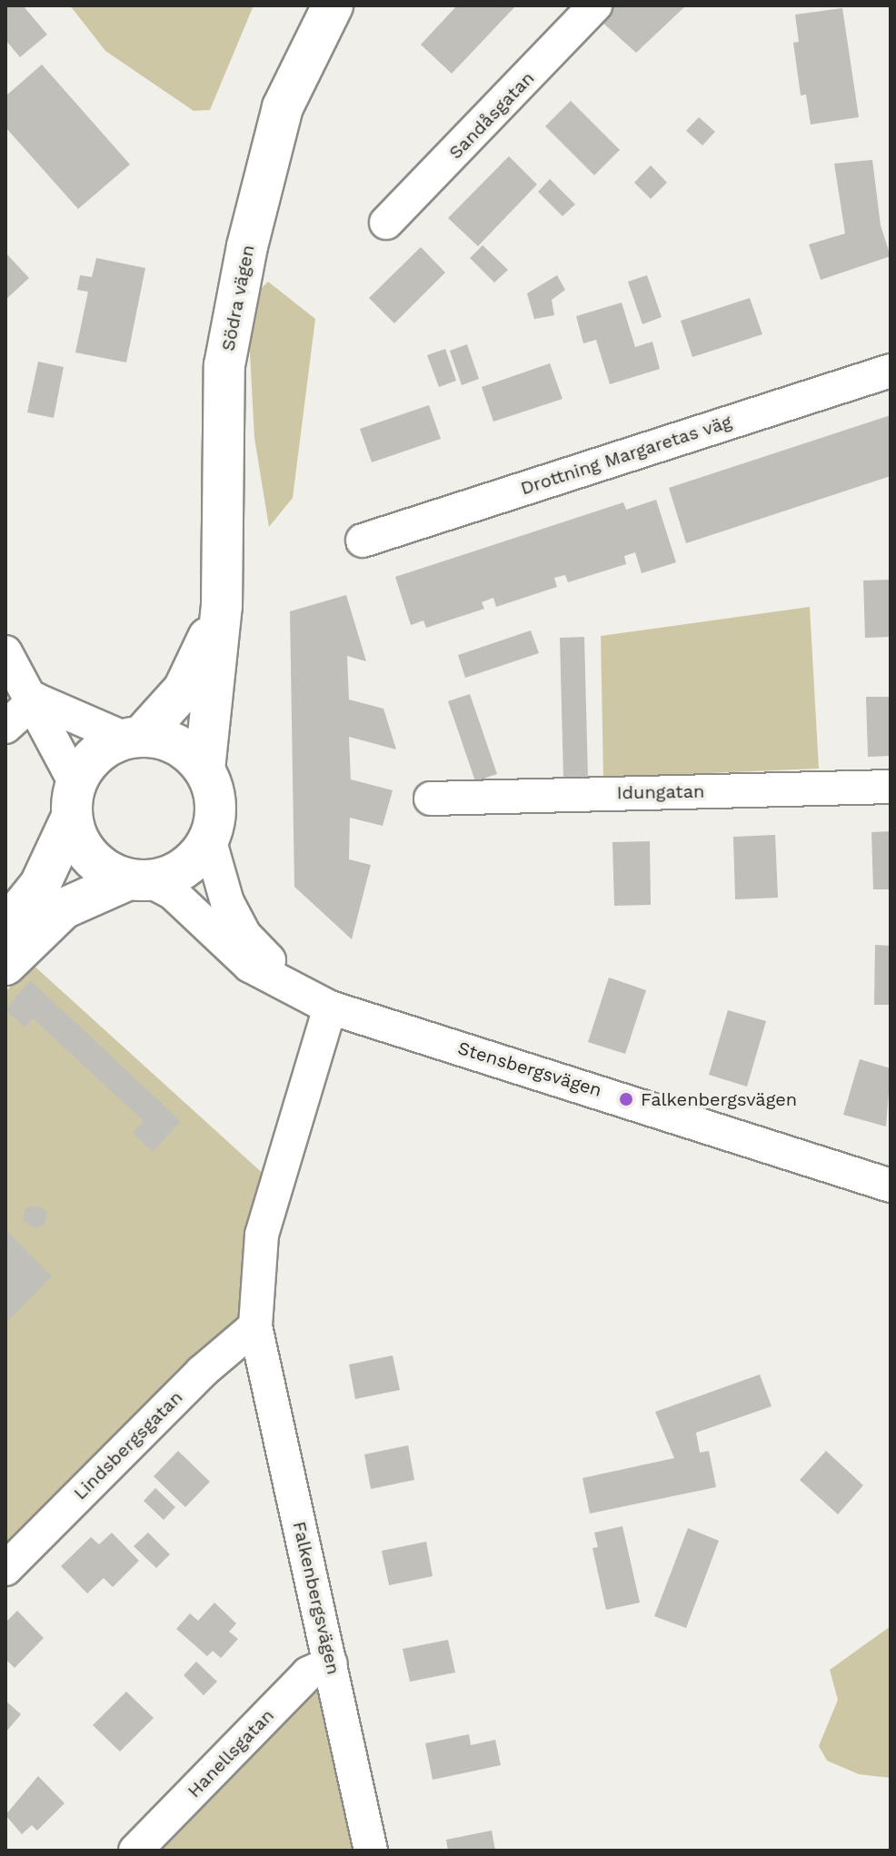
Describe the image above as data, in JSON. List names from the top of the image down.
{
  "streets": {
    "main road": ["Södra vägen"],
    "street": [
      "Sandåsgatan",
      "Drottning Margaretas väg",
      "Idungatan",
      "Stensbergsvägen",
      "Lindsbergsgatan",
      "Falkenbergsvägen",
      "Hanellsgatan"
    ]
  },
  "crossings": [
    ["Södra vägen", "Stensbergsvägen"],
    ["Stensbergsvägen", "Falkenbergsvägen"],
    ["Lindsbergsgatan", "Falkenbergsvägen"],
    ["Falkenbergsvägen", "Hanellsgatan"]
  ],
  "places": ["Falkenbergsvägen"]
}
